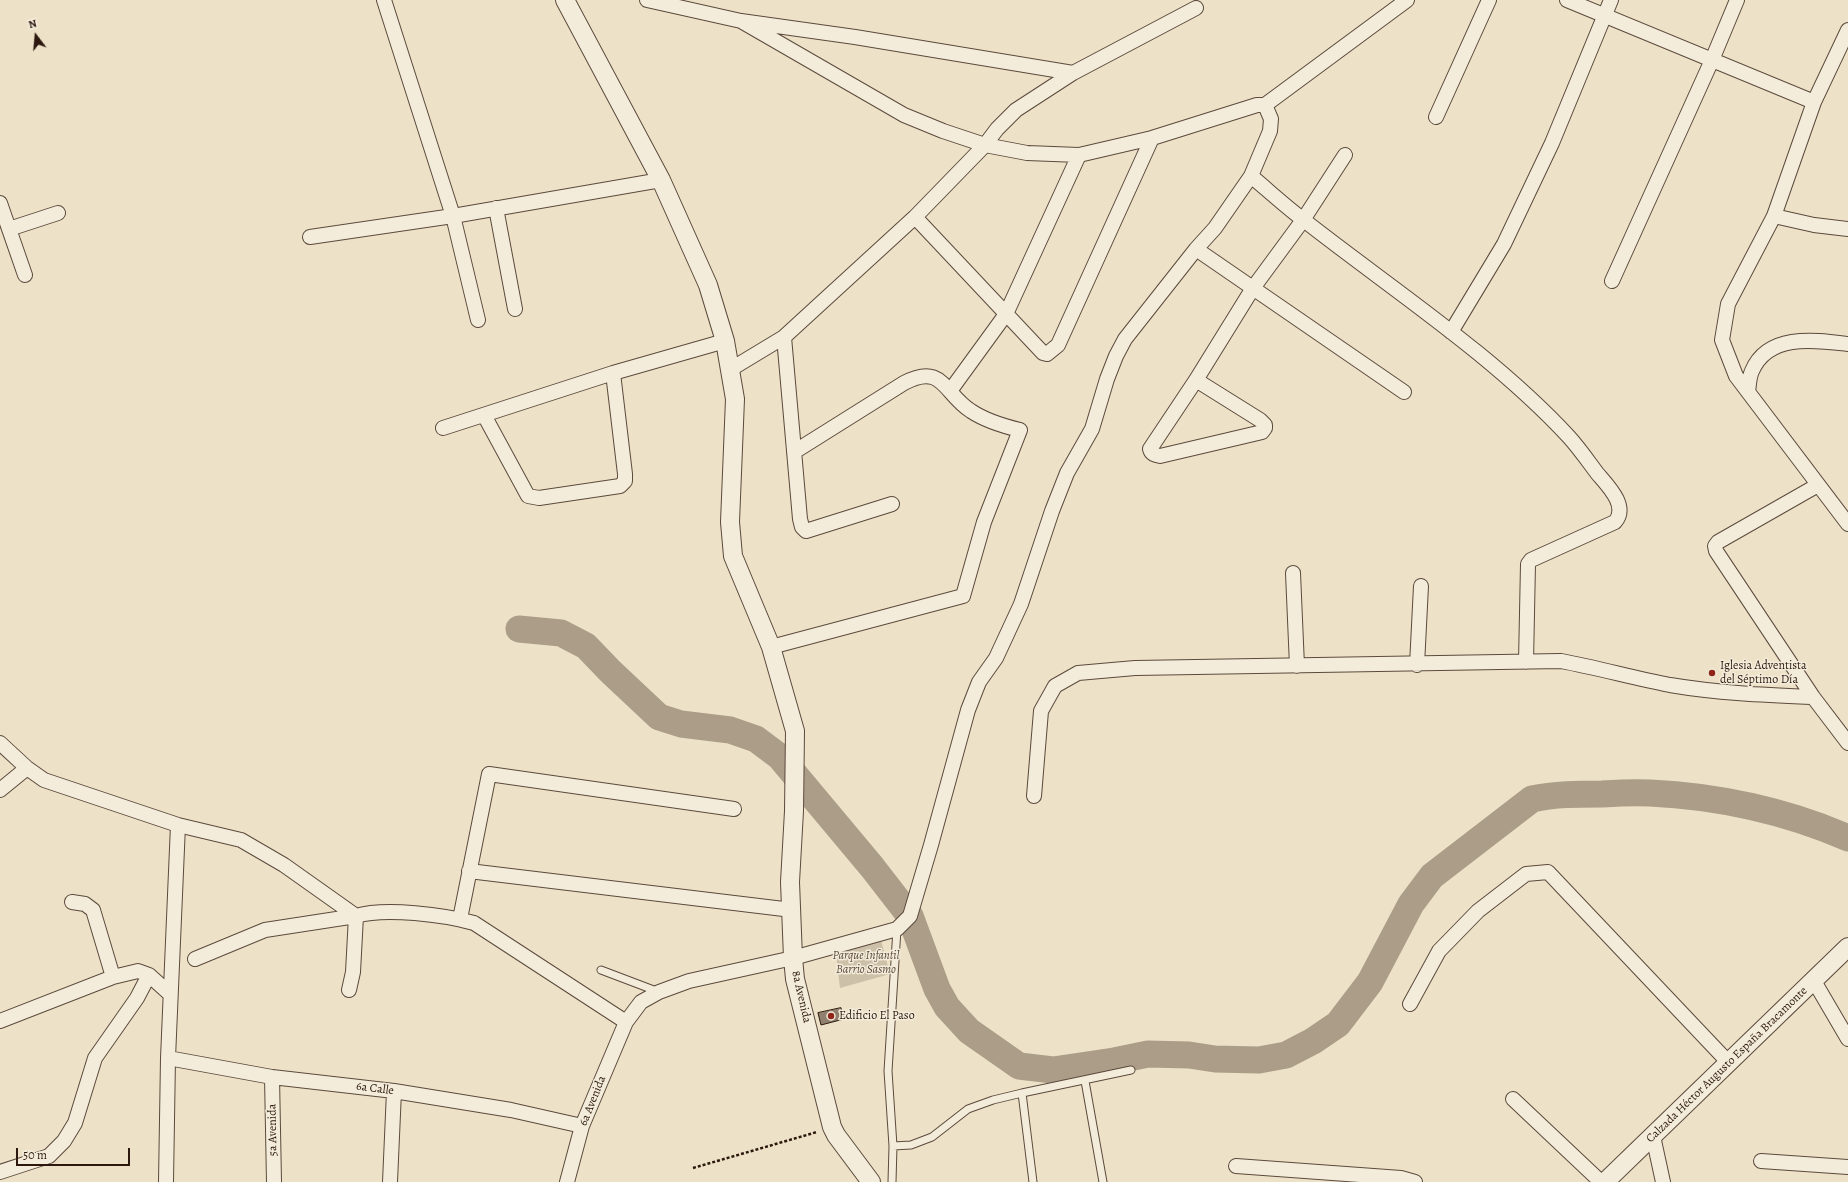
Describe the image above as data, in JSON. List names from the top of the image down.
{
  "streets": {
    "street": [
      "8a Avenida",
      "Calzada Héctor Augusto España Bracamonte",
      "6a Calle",
      "6a Avenida",
      "5a Avenida"
    ]
  },
  "crossings": [
    ["8a Avenida", "6a Avenida"],
    ["6a Calle", "6a Avenida"],
    ["6a Calle", "5a Avenida"]
  ],
  "parks": ["Parque Infantil Barrio Sasmo"],
  "places": ["Iglesia Adventista del Séptimo Día", "Edificio El Paso"],
  "scale_bar": "50 m",
  "north": "top"
}
